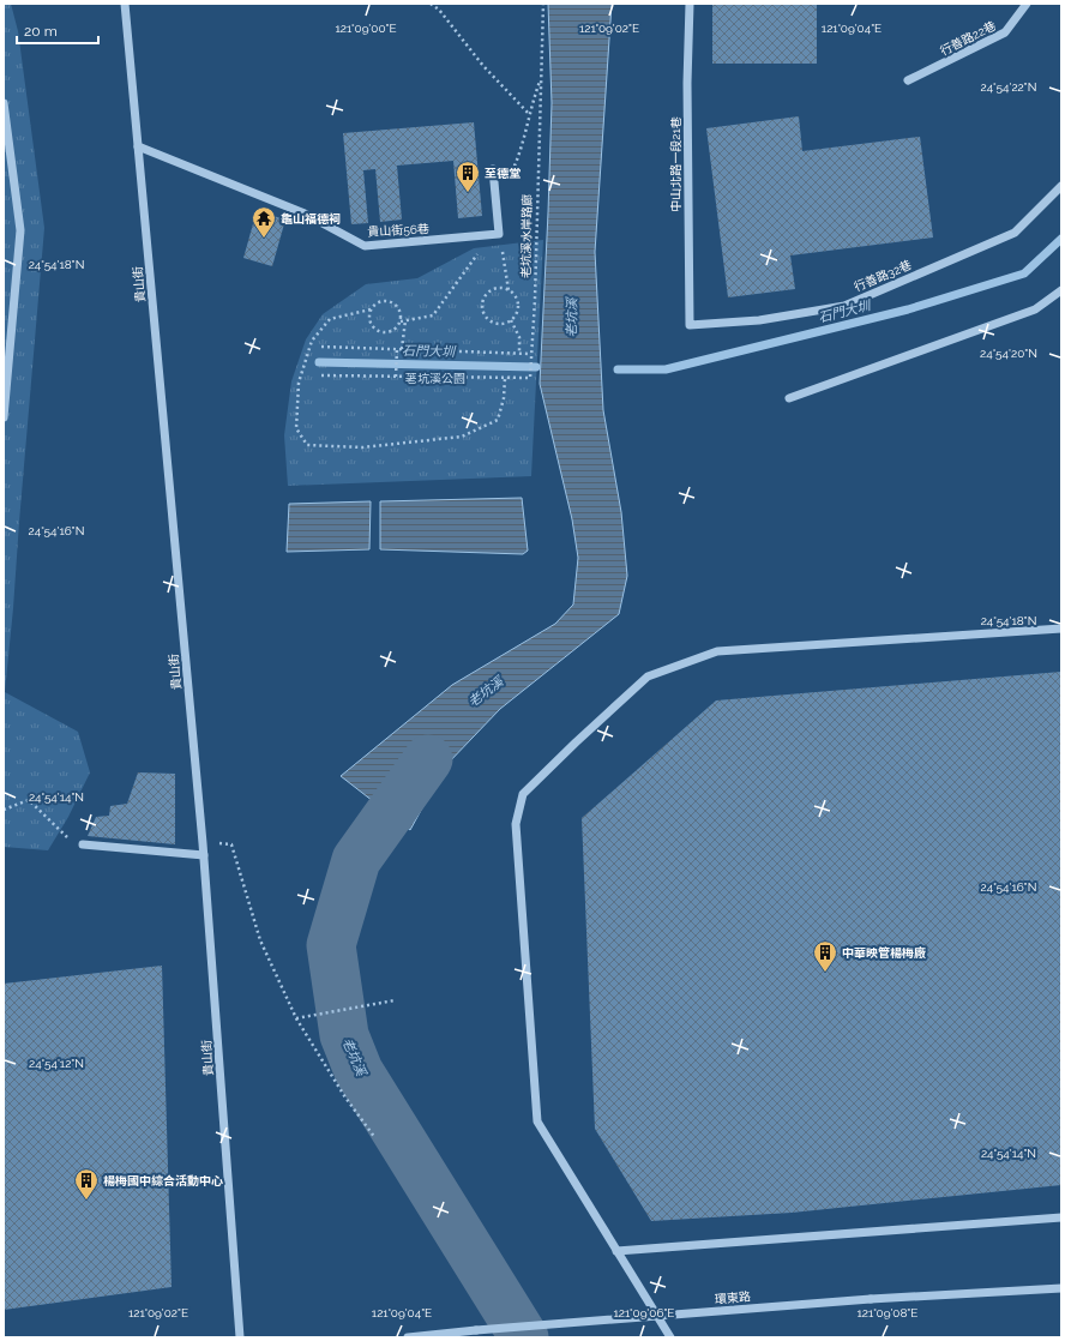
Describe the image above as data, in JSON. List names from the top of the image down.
{
  "streets": {
    "street": [
      "行善路22巷",
      "中山北路一段21巷",
      "貴山街56巷",
      "行善路32巷",
      "貴山街",
      "環東路"
    ],
    "path": ["老坑溪水岸路廊"]
  },
  "crossings": [
    ["中山北路一段21巷", "行善路32巷"],
    ["貴山街56巷", "貴山街"]
  ],
  "water": ["石門大圳", "老坑溪"],
  "parks": ["荖坑溪公園"],
  "places": {
    "building": ["至德堂", "中華映管楊梅廠", "楊梅國中綜合活動中心"],
    "temple": ["龜山福德祠"]
  },
  "scale_bar": "20 m",
  "coordinates": [
    "121°09'00\"E",
    "121°09'02\"E",
    "121°09'04\"E",
    "24°54'22\"N",
    "24°54'18\"N",
    "24°54'20\"N",
    "24°54'16\"N",
    "24°54'14\"N",
    "24°54'12\"N",
    "121°09'06\"E",
    "121°09'08\"E"
  ]
}
